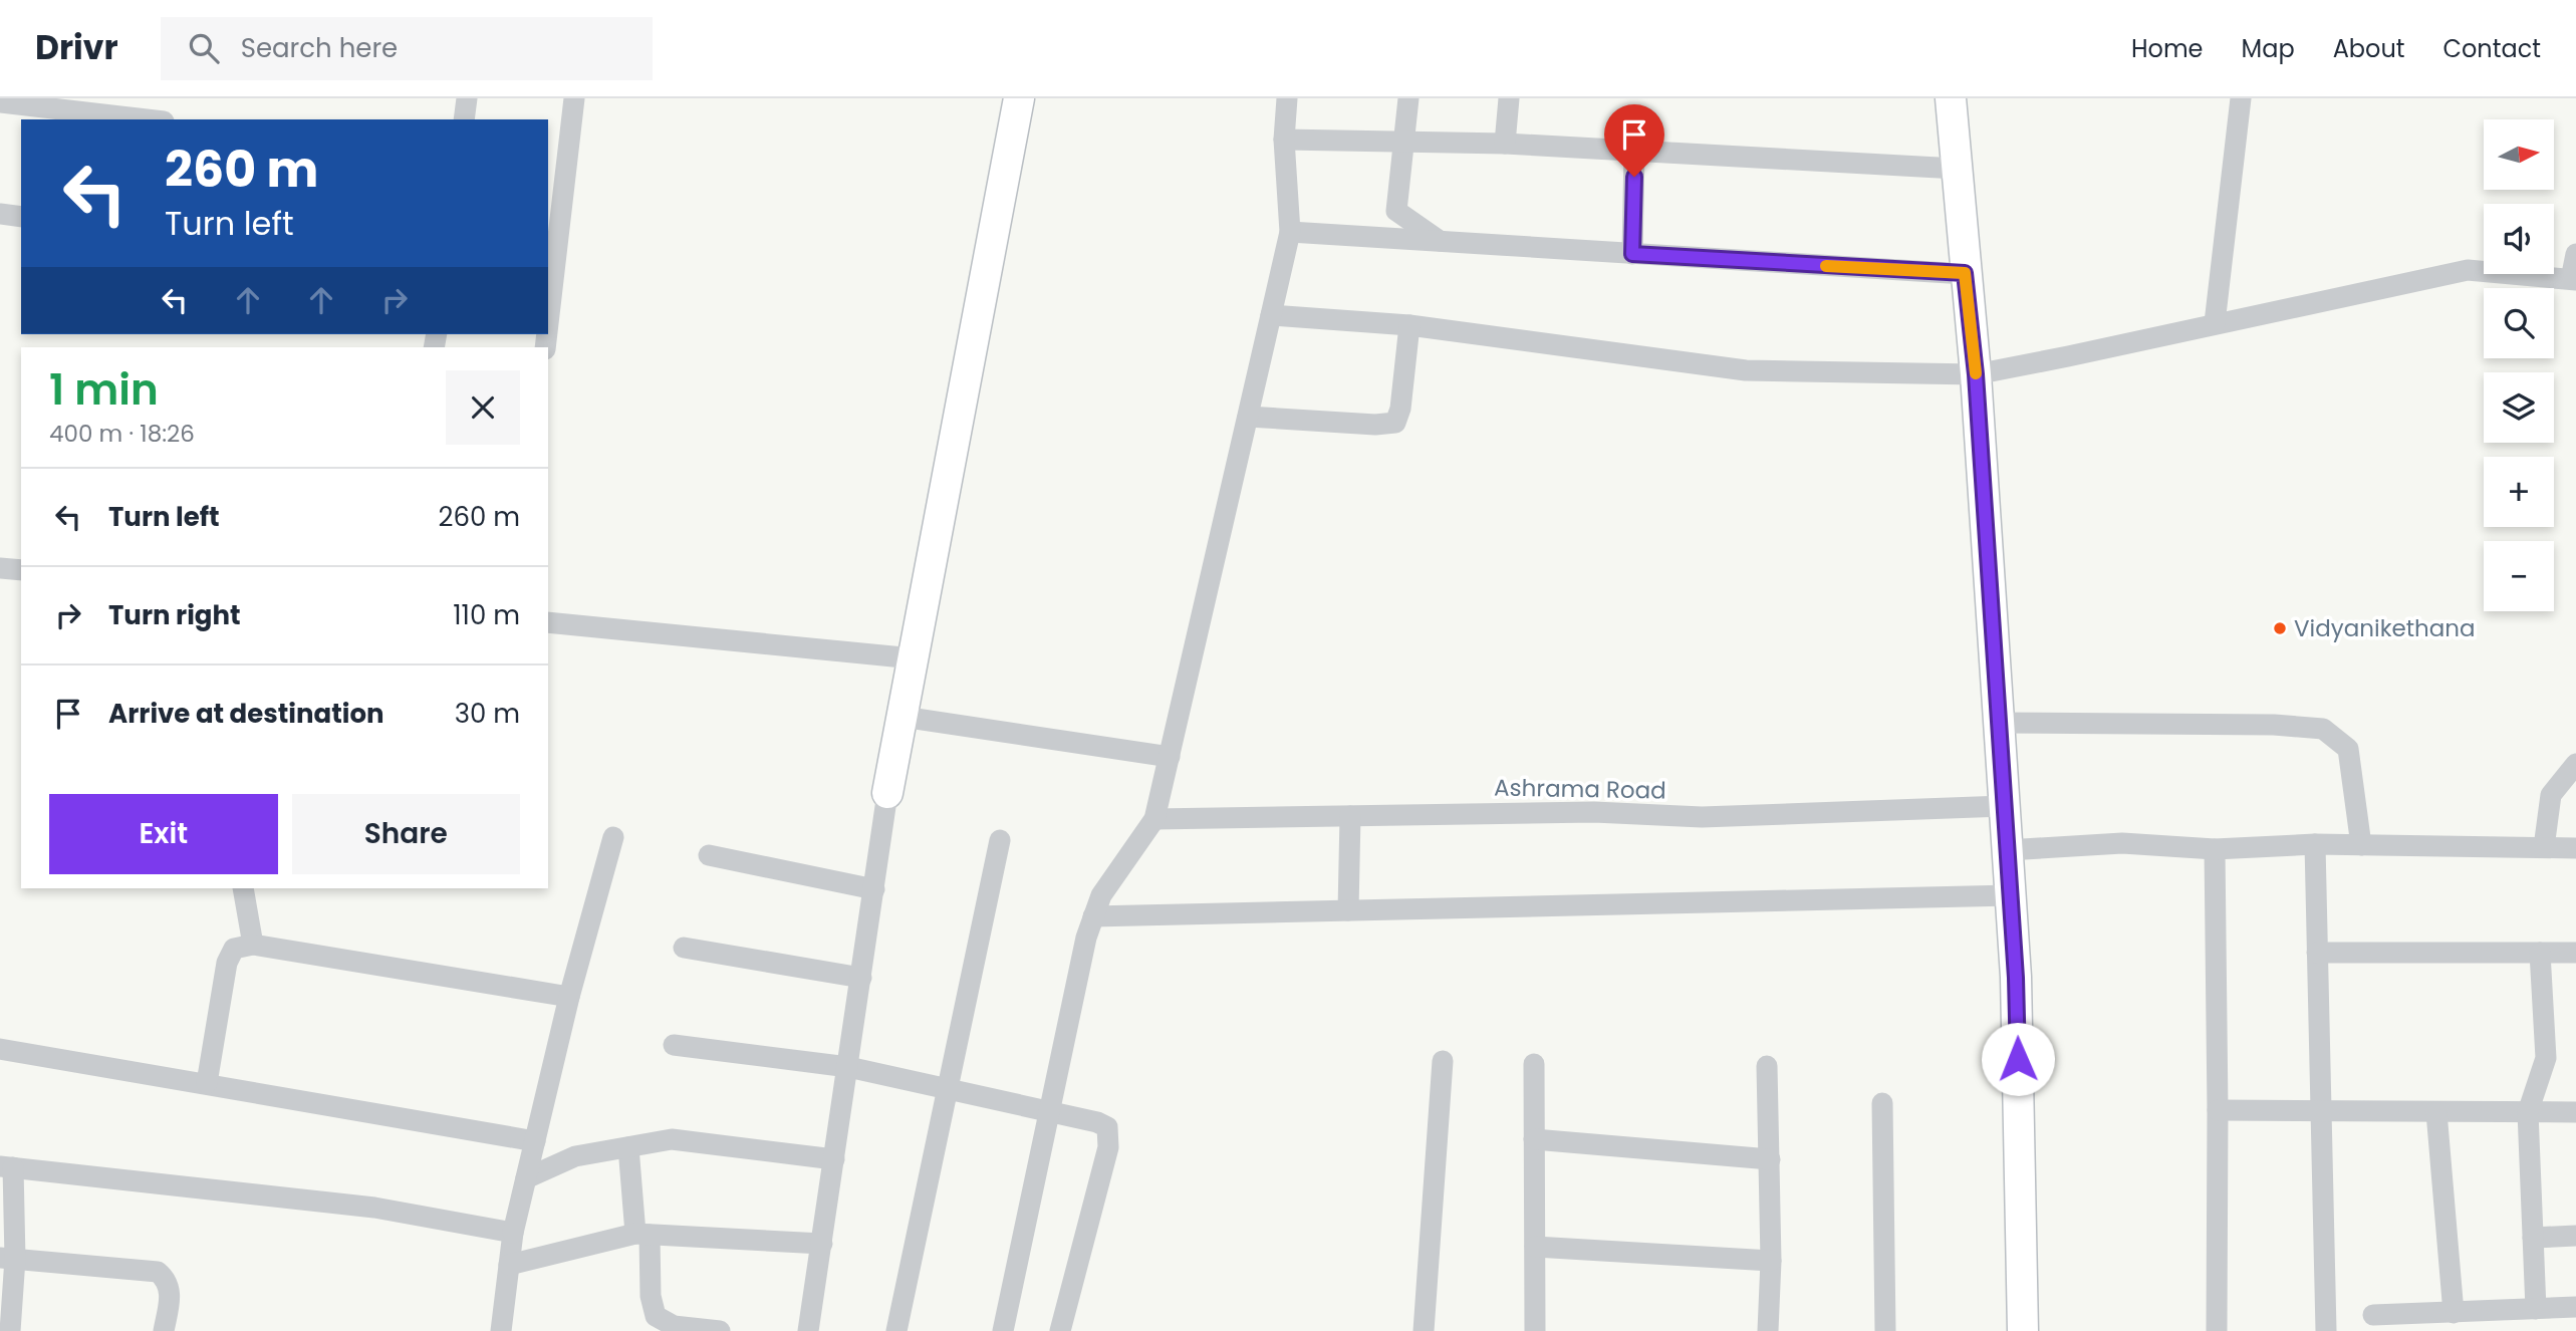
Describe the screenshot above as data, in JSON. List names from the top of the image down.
{
  "streets": {
    "street": ["Ashrama Road"]
  },
  "places": ["Vidyanikethana"],
  "north": "right",
  "page": {
    "header": "Drivr",
    "search": "Search here",
    "nav": [
      "Home",
      "Map",
      "About",
      "Contact"
    ],
    "map_buttons": ["+", "−"],
    "turn": ["260 m", "Turn left"],
    "heading": ["1 min", "400 m · 18:26"],
    "list": [
      {
        "name": "Turn left",
        "value": "260 m"
      },
      {
        "name": "Turn right",
        "value": "110 m"
      },
      {
        "name": "Arrive at destination",
        "value": "30 m"
      }
    ],
    "buttons": ["Exit", "Share"]
  }
}
